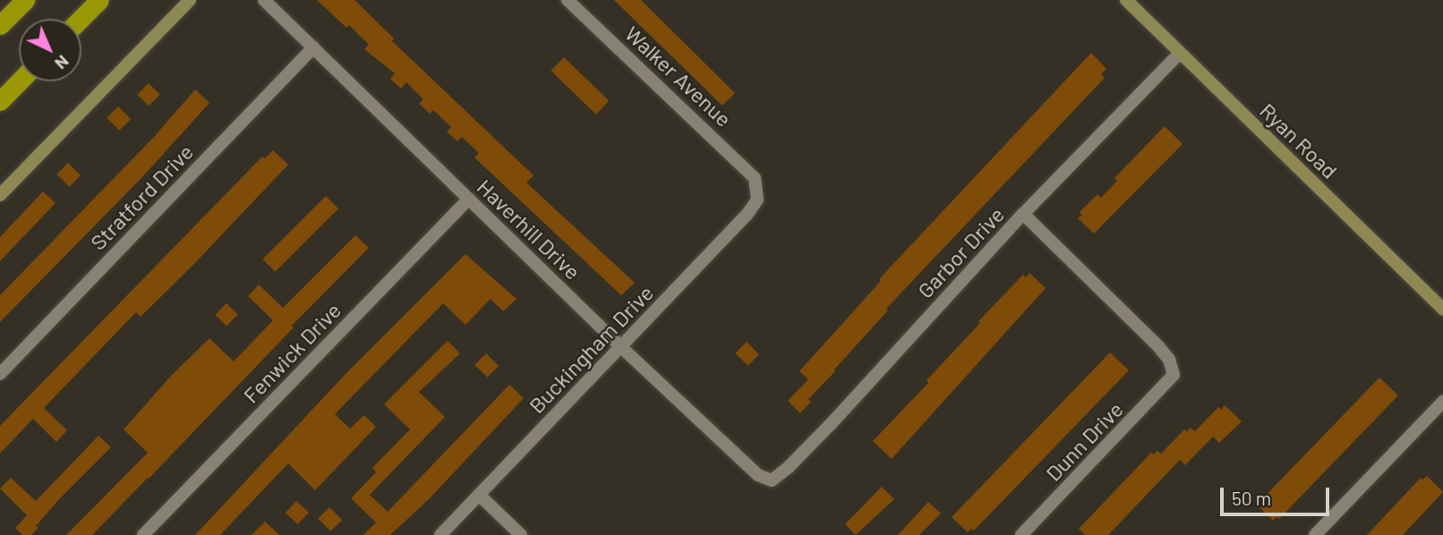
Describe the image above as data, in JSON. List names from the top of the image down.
{
  "streets": {
    "main road": ["Ryan Road"],
    "street": [
      "Walker Avenue",
      "Stratford Drive",
      "Haverhill Drive",
      "Garbor Drive",
      "Buckingham Drive",
      "Fenwick Drive",
      "Dunn Drive"
    ]
  },
  "crossings": [
    ["Walker Avenue", "Buckingham Drive"],
    ["Ryan Road", "Garbor Drive"],
    ["Stratford Drive", "Haverhill Drive"],
    ["Haverhill Drive", "Garbor Drive"],
    ["Haverhill Drive", "Buckingham Drive"],
    ["Haverhill Drive", "Fenwick Drive"],
    ["Garbor Drive", "Dunn Drive"]
  ],
  "scale_bar": "50 m",
  "north": "bottom right"
}
